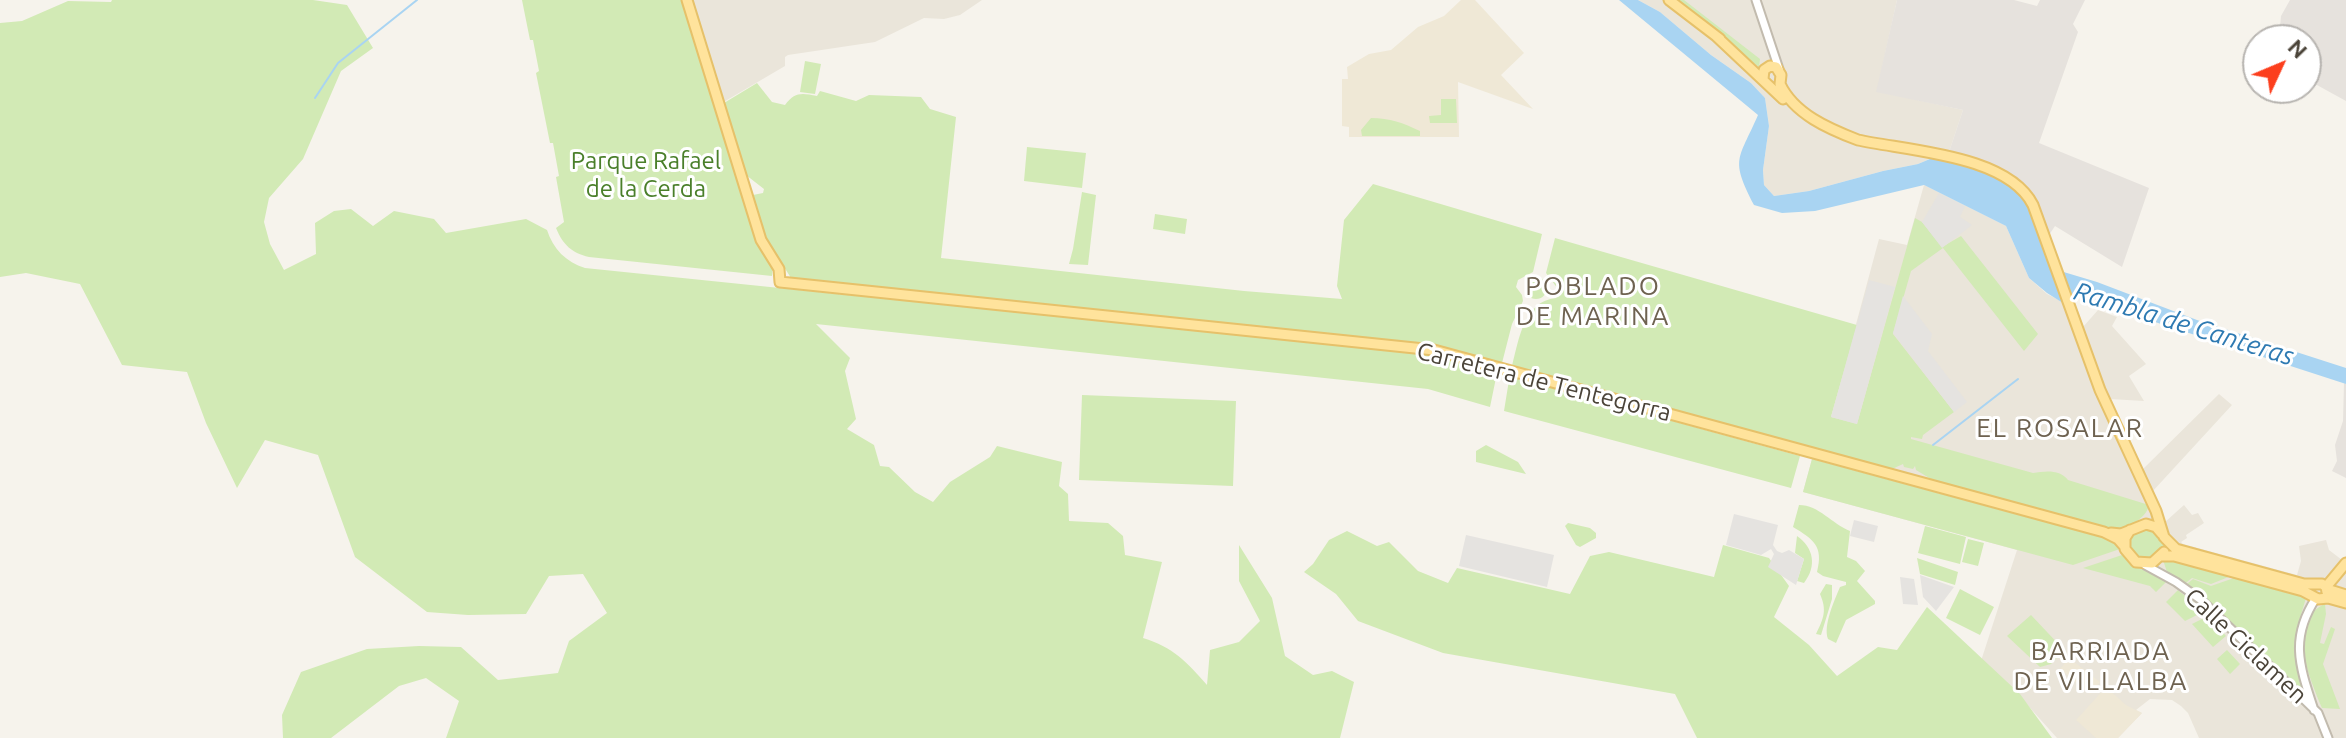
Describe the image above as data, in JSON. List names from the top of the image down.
{
  "streets": {
    "main road": ["Carretera de Tentegorra"],
    "street": ["Calle Ciclamen"]
  },
  "crossings": [
    ["Carretera de Tentegorra", "Calle Ciclamen"]
  ],
  "districts": ["POBLADO DE MARINA", "EL ROSALAR", "BARRIADA DE VILLALBA"],
  "water": ["Rambla de Canteras"],
  "parks": ["Parque Rafael de la Cerda"],
  "north": "top right"
}
